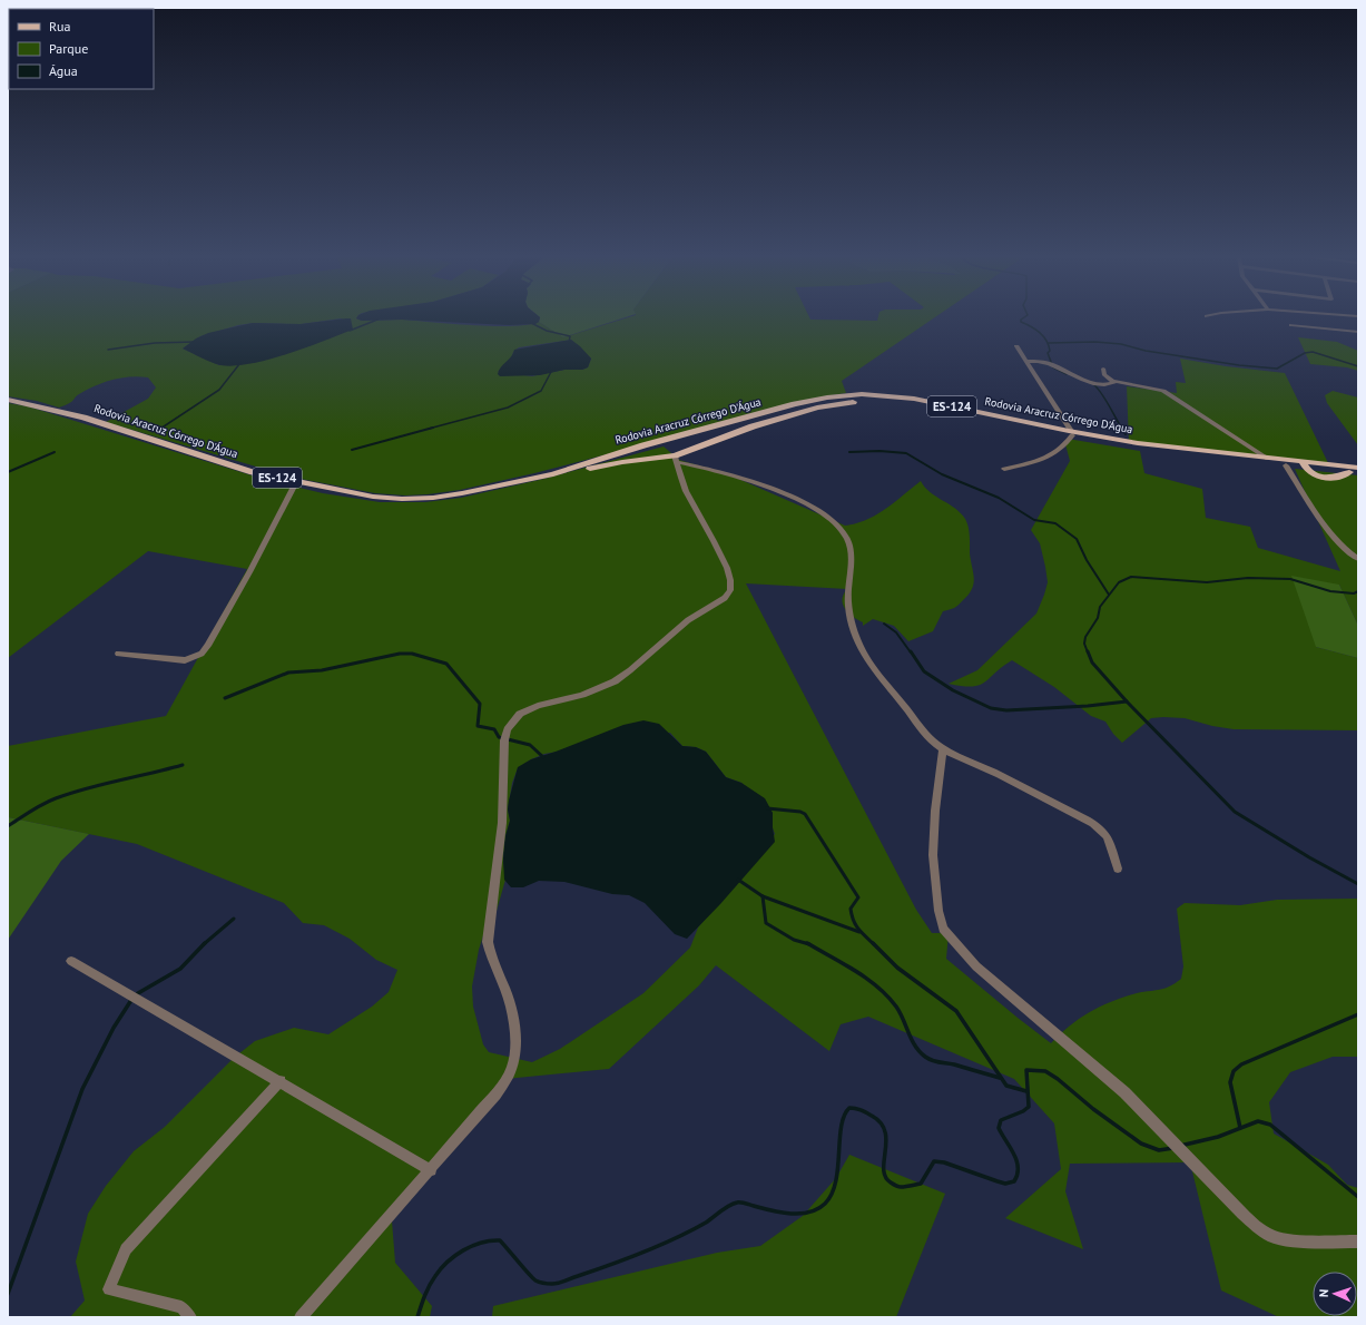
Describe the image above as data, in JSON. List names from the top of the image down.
{
  "streets": {
    "main road": ["ES-124", "Rodovia Aracruz Córrego D'Água"]
  },
  "legend": ["Rua", "Parque", "Água"],
  "north": "left"
}
